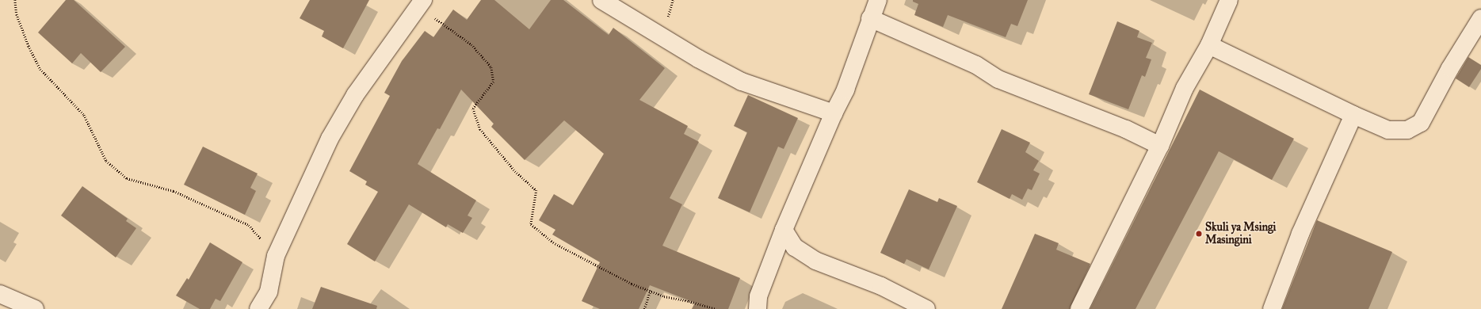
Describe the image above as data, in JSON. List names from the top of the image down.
{
  "places": ["Skuli ya Msingi Masingini"]
}
